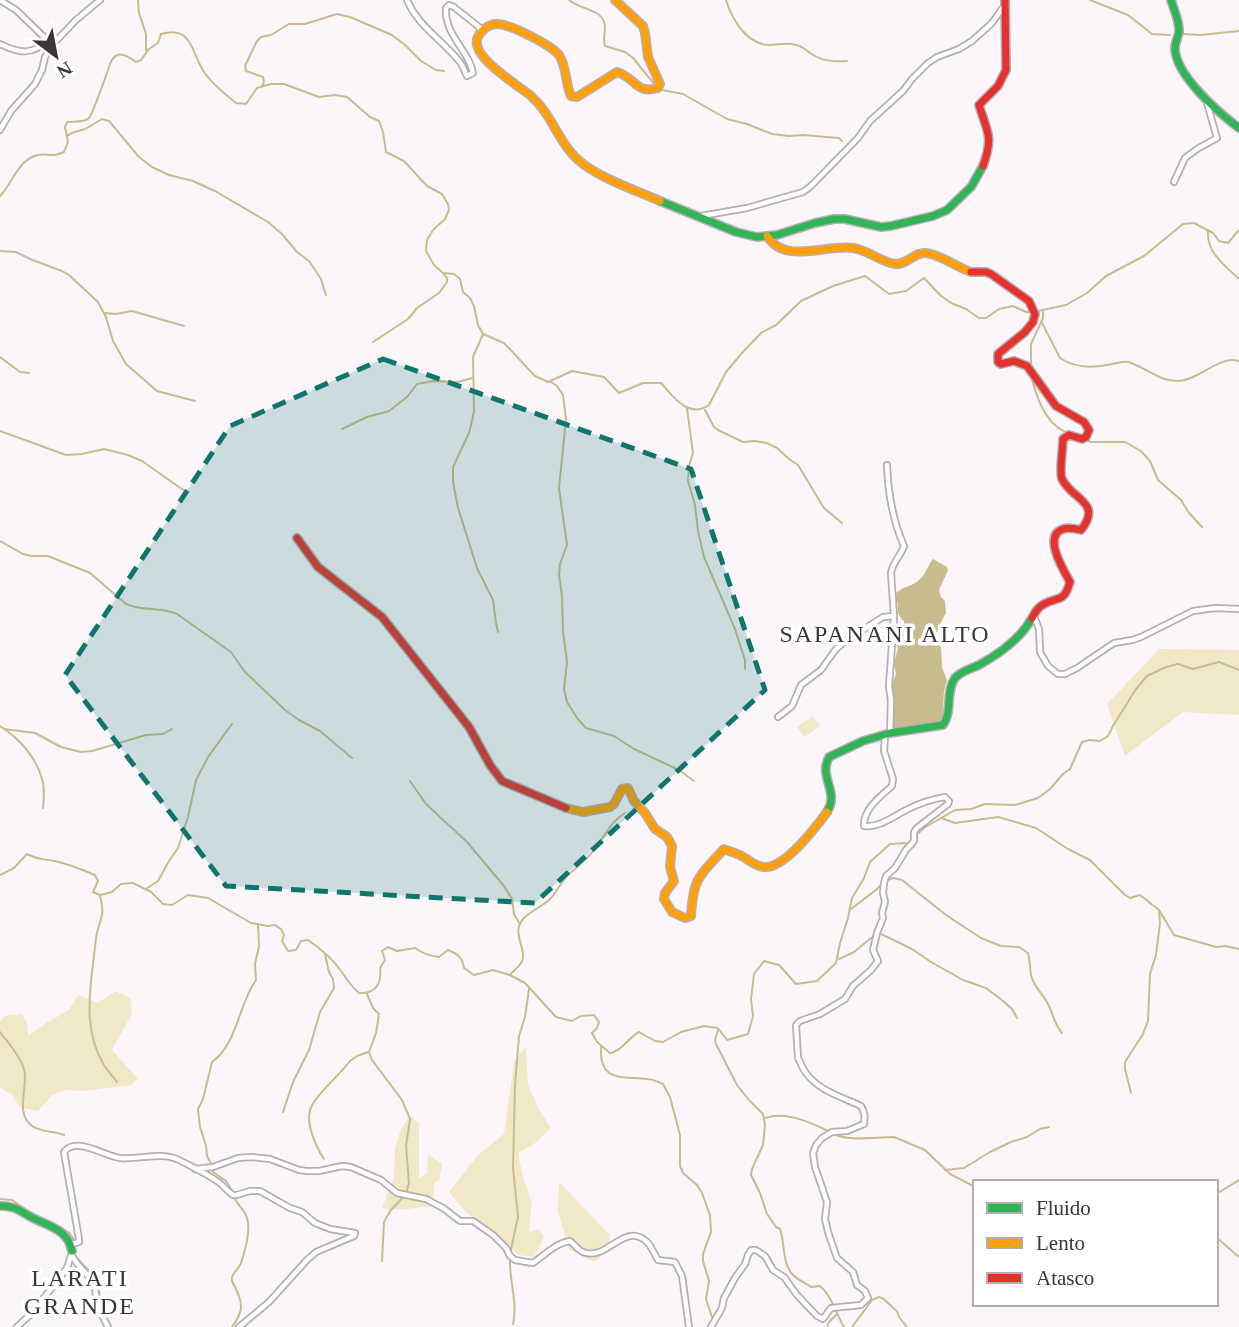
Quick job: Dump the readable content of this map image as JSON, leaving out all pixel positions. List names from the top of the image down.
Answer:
{
  "districts": ["SAPANANI ALTO", "LARATI GRANDE"],
  "legend": ["Fluido", "Lento", "Atasco"],
  "north": "bottom right"
}
